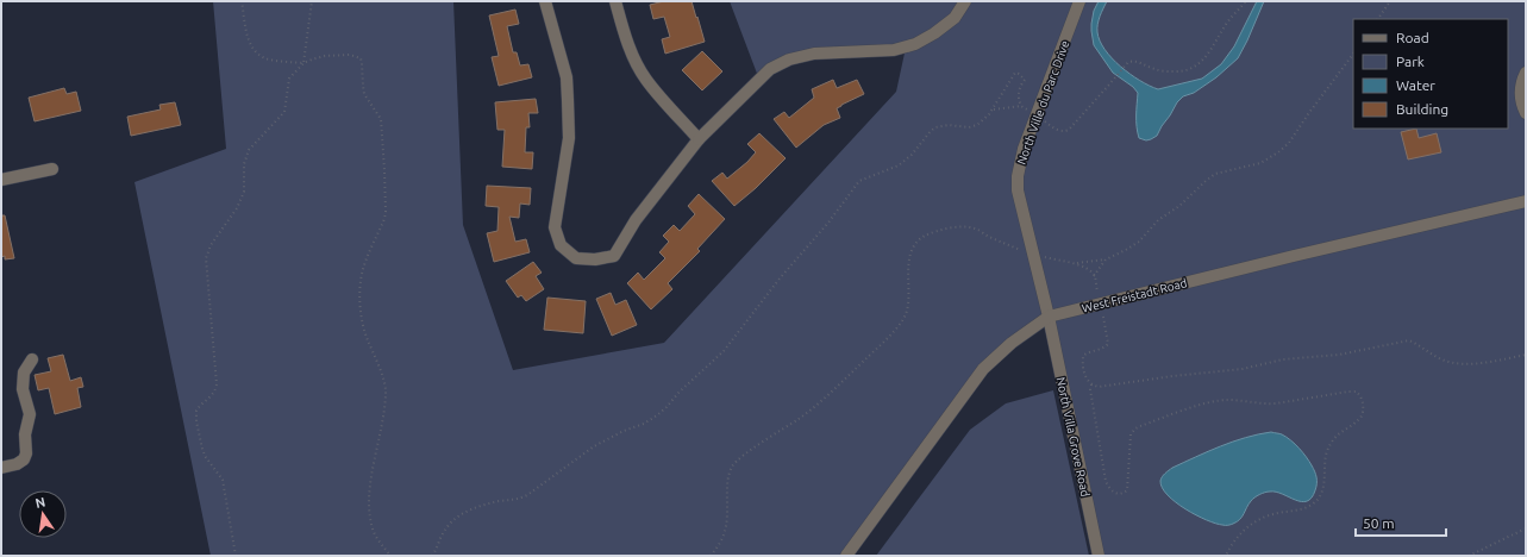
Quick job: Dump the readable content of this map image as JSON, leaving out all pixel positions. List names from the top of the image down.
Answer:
{
  "streets": {
    "street": ["North Ville du Parc Drive", "West Freistadt Road", "North Villa Grove Road"]
  },
  "crossings": [
    ["North Ville du Parc Drive", "West Freistadt Road"],
    ["North Ville du Parc Drive", "North Villa Grove Road"],
    ["West Freistadt Road", "North Villa Grove Road"]
  ],
  "legend": [
    "Road",
    "Park",
    "Water",
    "Building"
  ],
  "scale_bar": "50 m",
  "north": "top"
}
